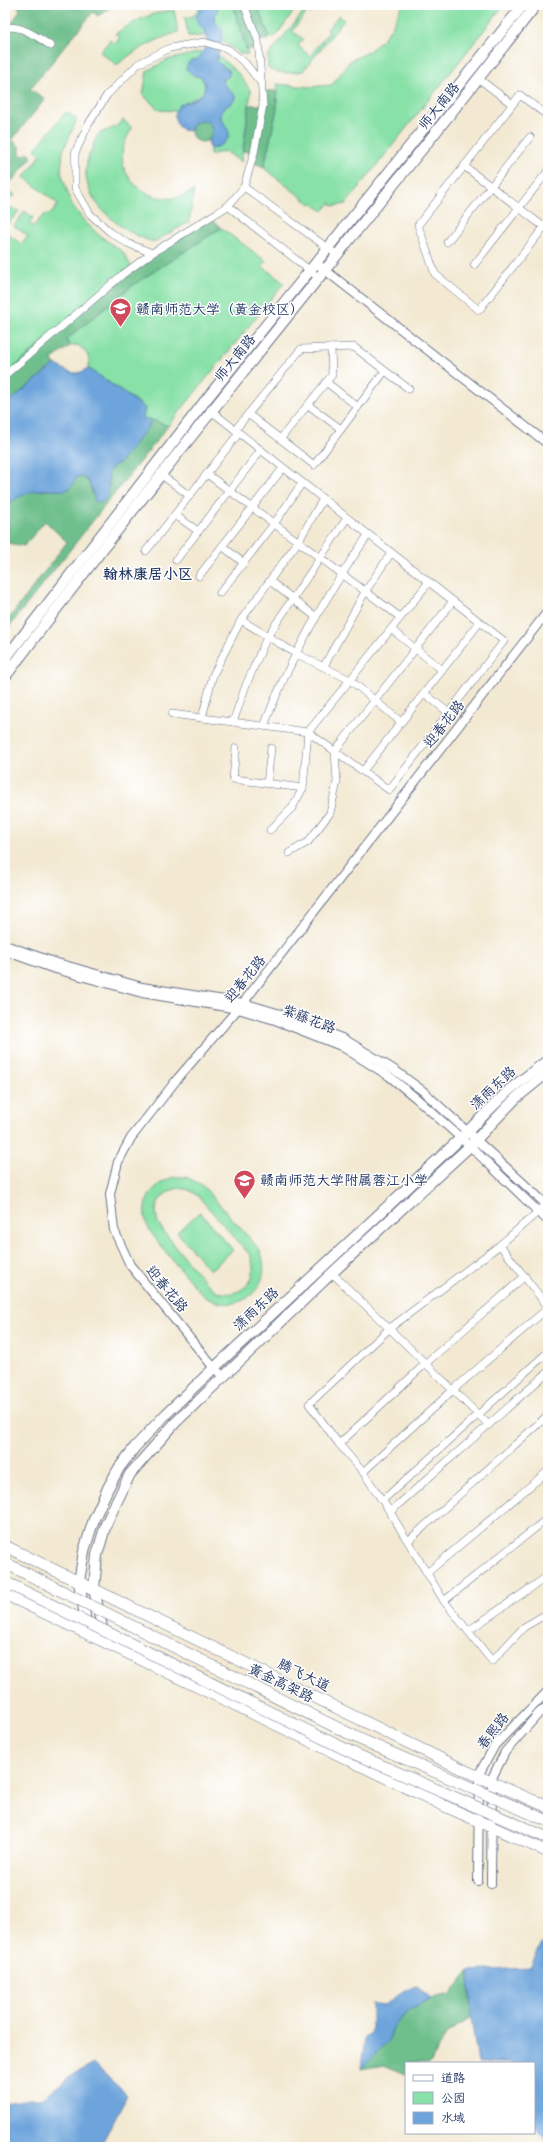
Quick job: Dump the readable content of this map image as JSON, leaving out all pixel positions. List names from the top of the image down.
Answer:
{
  "streets": {
    "main road": [
      "师大南路",
      "潇雨东路",
      "腾飞大道",
      "黄金高架路"
    ],
    "street": ["迎春花路", "紫藤花路", "春熙路"]
  },
  "crossings": [
    ["迎春花路", "紫藤花路"],
    ["迎春花路", "潇雨东路"],
    ["紫藤花路", "潇雨东路"],
    ["潇雨东路", "腾飞大道"],
    ["腾飞大道", "春熙路"]
  ],
  "districts": ["翰林康居小区"],
  "places": {
    "school or university": ["赣南师范大学（黄金校区）", "赣南师范大学附属蓉江小学"]
  },
  "legend": ["道路", "公园", "水域"]
}
